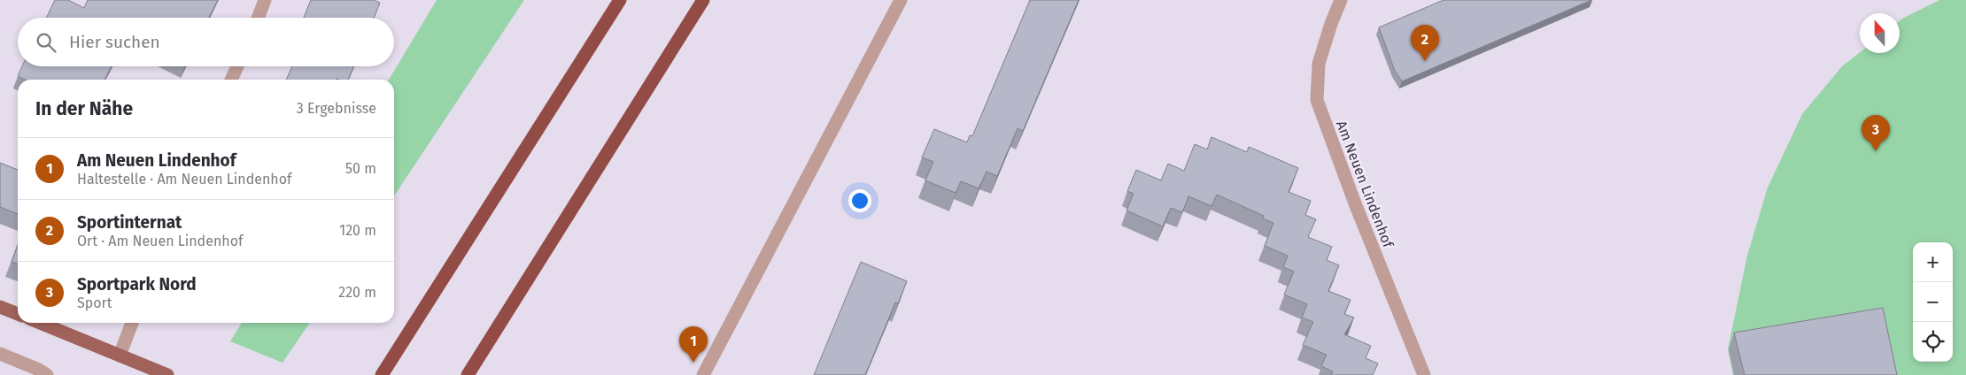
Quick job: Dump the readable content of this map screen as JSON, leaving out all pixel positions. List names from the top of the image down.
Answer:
{
  "streets": {
    "street": ["Am Neuen Lindenhof"]
  },
  "north": "top",
  "page": {
    "search": "Hier suchen",
    "pins": ["2", "3", "1"],
    "heading": ["In der Nähe", "3 Ergebnisse"],
    "list": [
      {
        "mark": "1",
        "name": "Am Neuen Lindenhof",
        "note": "Haltestelle · Am Neuen Lindenhof",
        "value": "50 m"
      },
      {
        "mark": "2",
        "name": "Sportinternat",
        "note": "Ort · Am Neuen Lindenhof",
        "value": "120 m"
      },
      {
        "mark": "3",
        "name": "Sportpark Nord",
        "note": "Sport",
        "value": "220 m"
      }
    ],
    "map_buttons": ["+", "−"]
  }
}
